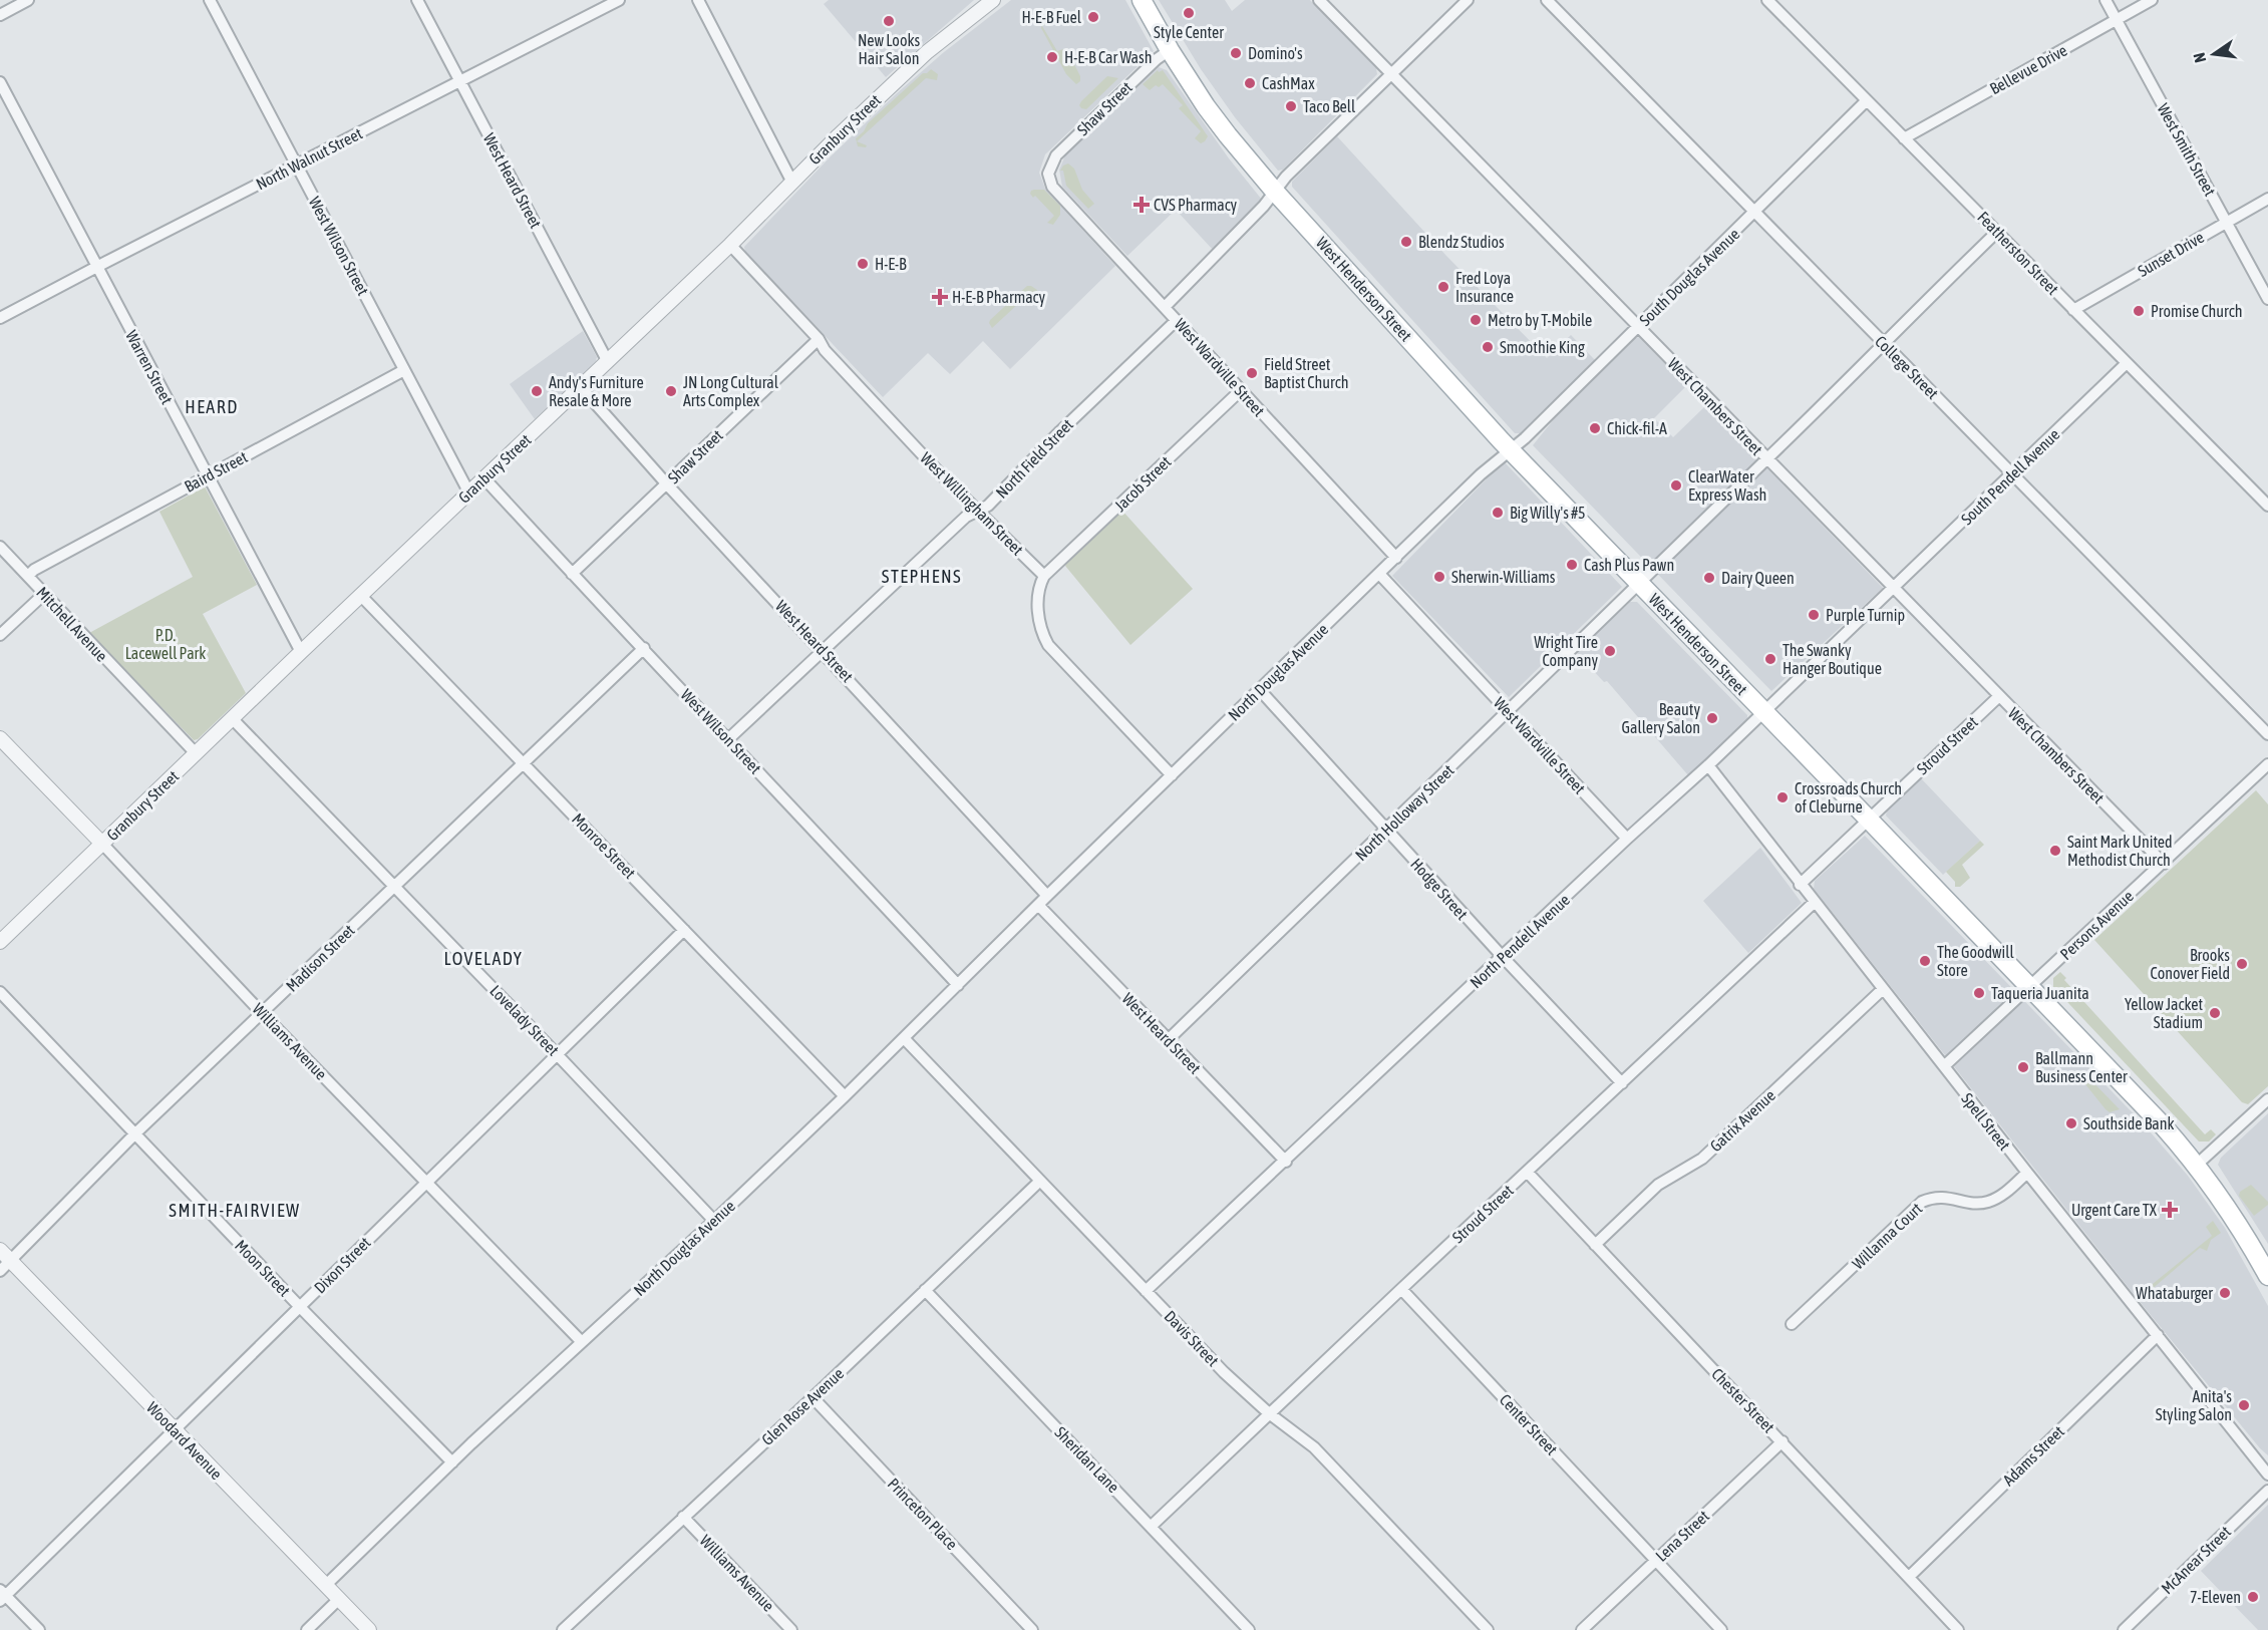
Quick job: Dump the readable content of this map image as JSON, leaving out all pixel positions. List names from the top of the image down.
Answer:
{
  "streets": {
    "main road": ["West Henderson Street"],
    "street": [
      "Bellevue Drive",
      "Shaw Street",
      "Granbury Street",
      "West Smith Street",
      "North Walnut Street",
      "West Heard Street",
      "West Wilson Street",
      "Featherston Street",
      "Sunset Drive",
      "South Douglas Avenue",
      "Warren Street",
      "West Wardville Street",
      "College Street",
      "West Chambers Street",
      "North Field Street",
      "Baird Street",
      "South Pendell Avenue",
      "Jacob Street",
      "West Willingham Street",
      "Mitchell Avenue",
      "North Douglas Avenue",
      "Stroud Street",
      "North Holloway Street",
      "Monroe Street",
      "Hodge Street",
      "Persons Avenue",
      "North Pendell Avenue",
      "Madison Street",
      "Lovelady Street",
      "Williams Avenue",
      "Gatrix Avenue",
      "Spell Street",
      "Willanna Court",
      "Dixon Street",
      "Moon Street",
      "Davis Street",
      "Chester Street",
      "Glen Rose Avenue",
      "Center Street",
      "Woodard Avenue",
      "Adams Street",
      "Sheridan Lane",
      "Princeton Place",
      "Lena Street",
      "McAnear Street"
    ]
  },
  "crossings": [
    ["Bellevue Drive", "West Smith Street"],
    ["Bellevue Drive", "Featherston Street"],
    ["Shaw Street", "West Heard Street"],
    ["Shaw Street", "West Wilson Street"],
    ["Shaw Street", "West Henderson Street"],
    ["Shaw Street", "West Wardville Street"],
    ["Shaw Street", "West Willingham Street"],
    ["Granbury Street", "West Heard Street"],
    ["Granbury Street", "West Wilson Street"],
    ["Granbury Street", "Warren Street"],
    ["Granbury Street", "West Willingham Street"],
    ["Granbury Street", "Mitchell Avenue"],
    ["Granbury Street", "Monroe Street"],
    ["Granbury Street", "Lovelady Street"],
    ["Granbury Street", "Williams Avenue"],
    ["West Smith Street", "Sunset Drive"],
    ["North Walnut Street", "West Heard Street"],
    ["North Walnut Street", "West Wilson Street"],
    ["North Walnut Street", "Warren Street"],
    ["West Heard Street", "North Field Street"],
    ["West Heard Street", "North Douglas Avenue"],
    ["West Heard Street", "North Holloway Street"],
    ["West Heard Street", "North Pendell Avenue"],
    ["West Wilson Street", "North Field Street"],
    ["West Wilson Street", "Baird Street"],
    ["West Wilson Street", "North Douglas Avenue"],
    ["West Wilson Street", "Madison Street"],
    ["Featherston Street", "Sunset Drive"],
    ["Featherston Street", "South Douglas Avenue"],
    ["Featherston Street", "South Pendell Avenue"],
    ["Featherston Street", "North Holloway Street"],
    ["South Douglas Avenue", "West Henderson Street"],
    ["South Douglas Avenue", "College Street"],
    ["South Douglas Avenue", "West Chambers Street"],
    ["South Douglas Avenue", "North Douglas Avenue"],
    ["West Henderson Street", "North Douglas Avenue"],
    ["West Henderson Street", "Stroud Street"],
    ["West Henderson Street", "North Holloway Street"],
    ["West Henderson Street", "Persons Avenue"],
    ["West Henderson Street", "North Pendell Avenue"],
    ["Warren Street", "Baird Street"],
    ["West Wardville Street", "North Field Street"],
    ["West Wardville Street", "Jacob Street"],
    ["West Wardville Street", "North Douglas Avenue"],
    ["West Wardville Street", "North Holloway Street"],
    ["West Wardville Street", "North Pendell Avenue"],
    ["College Street", "South Pendell Avenue"],
    ["College Street", "North Holloway Street"],
    ["West Chambers Street", "South Pendell Avenue"],
    ["West Chambers Street", "Stroud Street"],
    ["West Chambers Street", "North Holloway Street"],
    ["West Chambers Street", "Persons Avenue"],
    ["West Chambers Street", "North Pendell Avenue"],
    ["North Field Street", "West Willingham Street"],
    ["Baird Street", "Mitchell Avenue"],
    ["South Pendell Avenue", "North Pendell Avenue"],
    ["Jacob Street", "West Willingham Street"],
    ["North Douglas Avenue", "Monroe Street"],
    ["North Douglas Avenue", "Hodge Street"],
    ["North Douglas Avenue", "Lovelady Street"],
    ["North Douglas Avenue", "Williams Avenue"],
    ["North Douglas Avenue", "Moon Street"],
    ["North Douglas Avenue", "Davis Street"],
    ["North Douglas Avenue", "Woodard Avenue"],
    ["Stroud Street", "Hodge Street"],
    ["Stroud Street", "Spell Street"],
    ["Stroud Street", "Davis Street"],
    ["Stroud Street", "Chester Street"],
    ["Stroud Street", "Center Street"],
    ["Stroud Street", "Sheridan Lane"],
    ["North Holloway Street", "Hodge Street"],
    ["Monroe Street", "Madison Street"],
    ["Monroe Street", "Dixon Street"],
    ["Hodge Street", "North Pendell Avenue"],
    ["Persons Avenue", "Spell Street"],
    ["North Pendell Avenue", "Spell Street"],
    ["North Pendell Avenue", "Davis Street"],
    ["Madison Street", "Lovelady Street"],
    ["Madison Street", "Williams Avenue"],
    ["Madison Street", "Moon Street"],
    ["Madison Street", "Woodard Avenue"],
    ["Lovelady Street", "Dixon Street"],
    ["Williams Avenue", "Dixon Street"],
    ["Williams Avenue", "Glen Rose Avenue"],
    ["Gatrix Avenue", "Spell Street"],
    ["Gatrix Avenue", "Chester Street"],
    ["Spell Street", "Willanna Court"],
    ["Spell Street", "Adams Street"],
    ["Dixon Street", "Moon Street"],
    ["Dixon Street", "Woodard Avenue"],
    ["Davis Street", "Glen Rose Avenue"],
    ["Chester Street", "Adams Street"],
    ["Chester Street", "Lena Street"],
    ["Glen Rose Avenue", "Sheridan Lane"],
    ["Glen Rose Avenue", "Princeton Place"],
    ["Center Street", "Lena Street"]
  ],
  "districts": [
    "HEARD",
    "STEPHENS",
    "LOVELADY",
    "SMITH-FAIRVIEW"
  ],
  "parks": ["P.D. Lacewell Park"],
  "places": {
    "other": [
      "Style Center",
      "H-E-B Fuel",
      "New Looks Hair Salon",
      "Domino's",
      "H-E-B Car Wash",
      "CashMax",
      "Taco Bell",
      "Blendz Studios",
      "H-E-B",
      "Fred Loya Insurance",
      "Promise Church",
      "Metro by T-Mobile",
      "Smoothie King",
      "Field Street Baptist Church",
      "Andy's Furniture Resale & More",
      "JN Long Cultural Arts Complex",
      "Chick-fil-A",
      "ClearWater Express Wash",
      "Big Willy's #5",
      "Cash Plus Pawn",
      "Sherwin-Williams",
      "Dairy Queen",
      "Purple Turnip",
      "Wright Tire Company",
      "The Swanky Hanger Boutique",
      "Beauty Gallery Salon",
      "Crossroads Church of Cleburne",
      "Saint Mark United Methodist Church",
      "The Goodwill Store",
      "Brooks Conover Field",
      "Taqueria Juanita",
      "Yellow Jacket Stadium",
      "Ballmann Business Center",
      "Southside Bank",
      "Whataburger",
      "Anita's Styling Salon",
      "7-Eleven"
    ],
    "health": ["CVS Pharmacy", "H-E-B Pharmacy", "Urgent Care TX"]
  },
  "north": "left"
}
